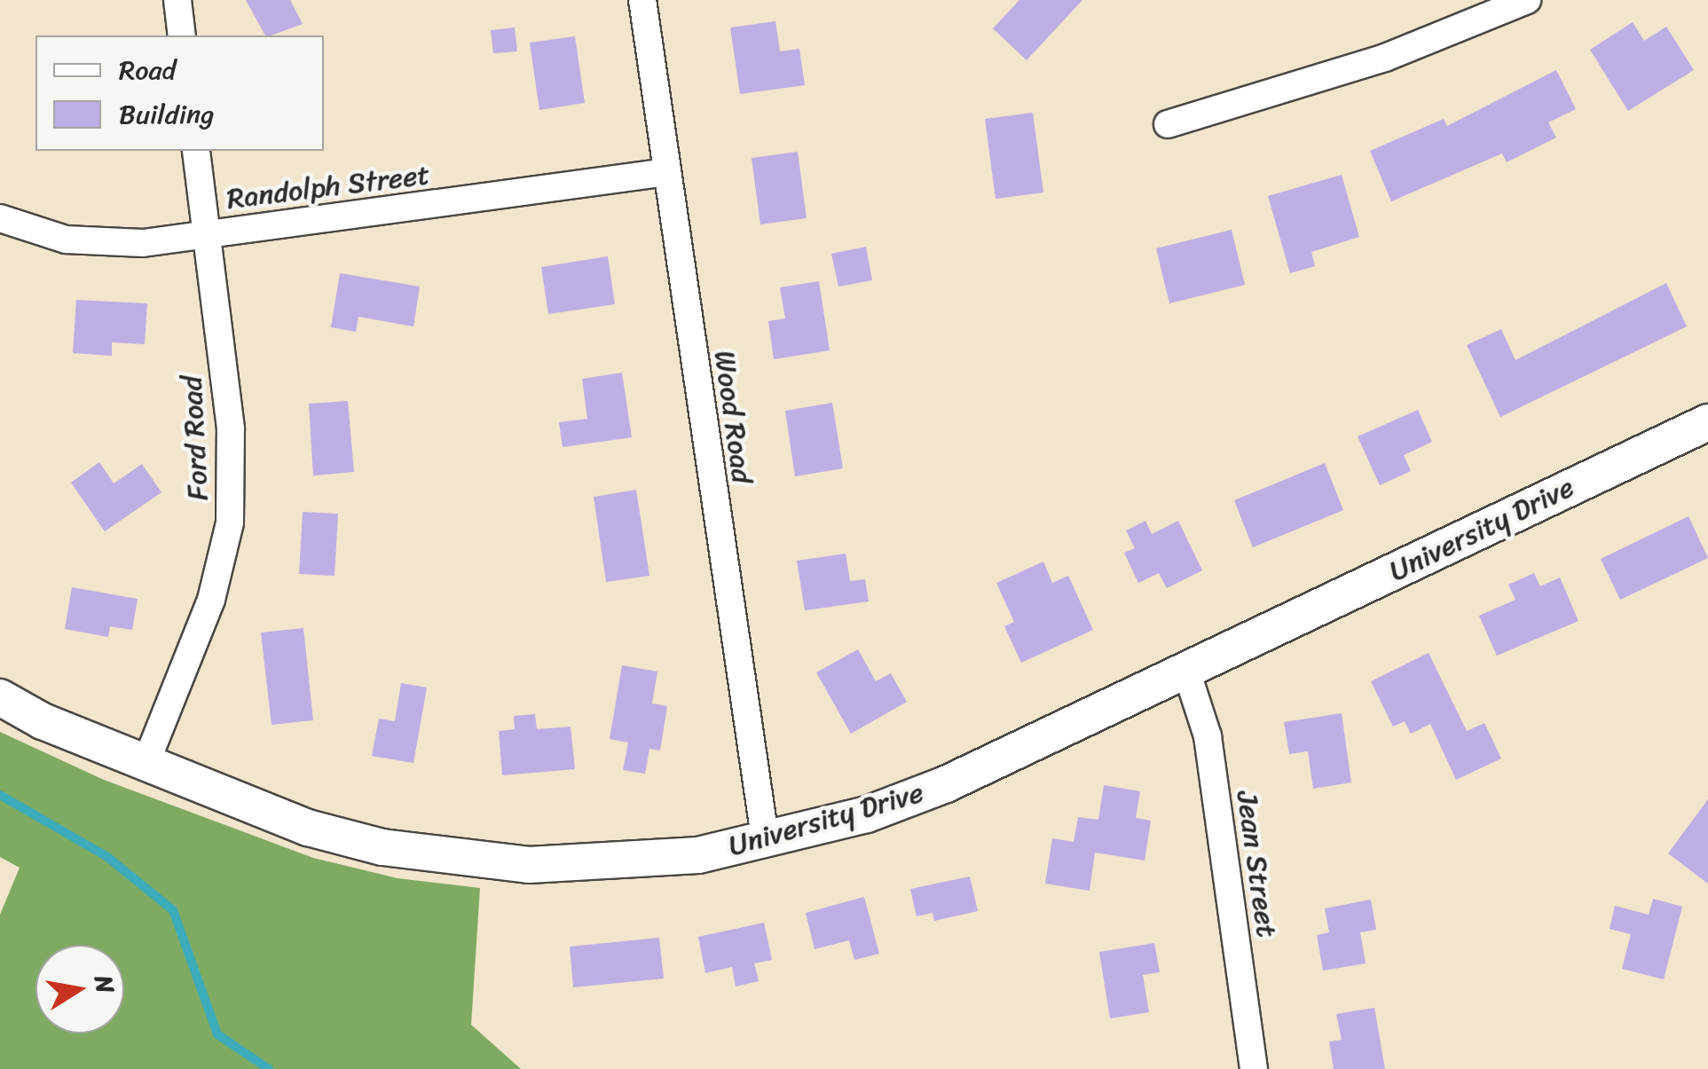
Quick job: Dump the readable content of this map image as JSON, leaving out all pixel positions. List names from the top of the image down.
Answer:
{
  "streets": {
    "street": [
      "Randolph Street",
      "Wood Road",
      "Ford Road",
      "University Drive",
      "Jean Street"
    ]
  },
  "crossings": [
    ["Randolph Street", "Wood Road"],
    ["Randolph Street", "Ford Road"],
    ["Wood Road", "University Drive"],
    ["Ford Road", "University Drive"],
    ["University Drive", "Jean Street"]
  ],
  "legend": ["Road", "Building"],
  "north": "right"
}
